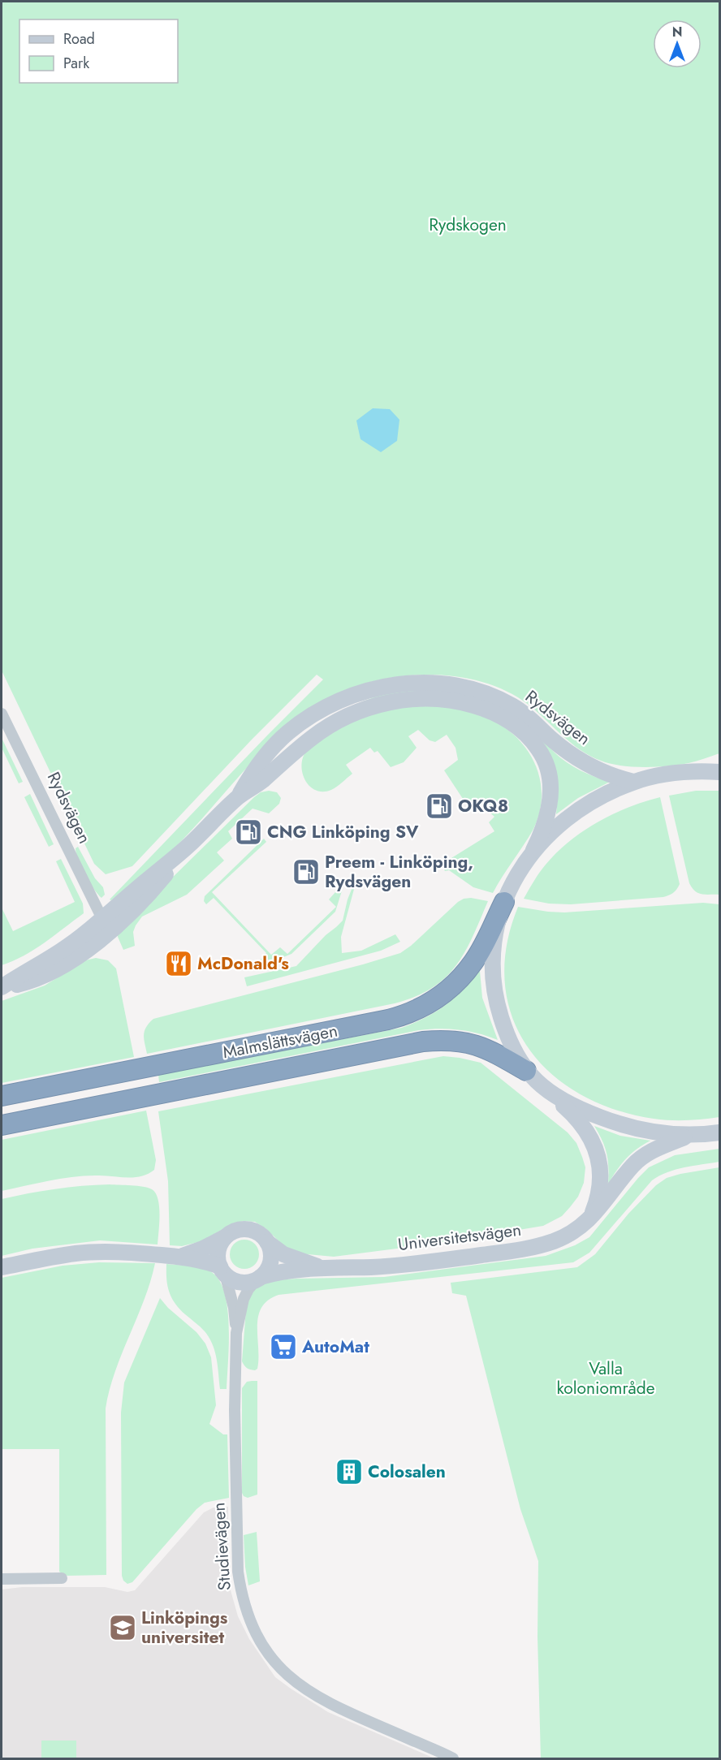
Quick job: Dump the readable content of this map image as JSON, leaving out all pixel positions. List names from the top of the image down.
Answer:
{
  "streets": {
    "highway": ["Malmslättsvägen"],
    "main road": ["Rydsvägen", "Universitetsvägen"],
    "street": ["Studievägen"]
  },
  "crossings": [
    ["Universitetsvägen", "Studievägen"]
  ],
  "parks": ["Rydskogen", "Valla koloniområde"],
  "places": {
    "fuel station": ["OKQ8", "CNG Linköping SV", "Preem - Linköping, Rydsvägen"],
    "restaurant": ["McDonald's"],
    "supermarket": ["AutoMat"],
    "building": ["Colosalen"],
    "school or university": ["Linköpings universitet"]
  },
  "legend": ["Road", "Park"],
  "north": "top"
}
